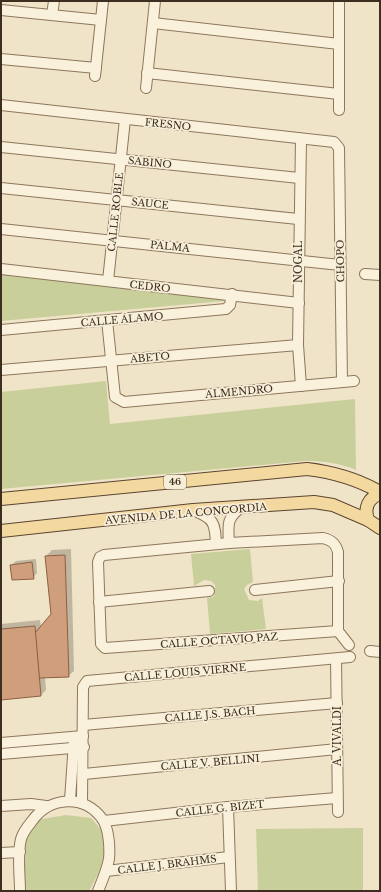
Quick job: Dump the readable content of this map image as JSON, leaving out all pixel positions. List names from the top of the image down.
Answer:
{
  "streets": {
    "main road": ["46", "AVENIDA DE LA CONCORDIA"],
    "street": [
      "FRESNO",
      "SABINO",
      "SAUCE",
      "CALLE ROBLE",
      "PALMA",
      "CHOPO",
      "NOGAL",
      "CEDRO",
      "CALLE ÁLAMO",
      "ABETO",
      "ALMENDRO",
      "CALLE OCTAVIO PAZ",
      "CALLE LOUIS VIERNE",
      "CALLE J.S. BACH",
      "A. VIVALDI",
      "CALLE V. BELLINI",
      "CALLE G. BIZET",
      "CALLE J. BRAHMS"
    ]
  },
  "crossings": [
    ["FRESNO", "CALLE ROBLE"],
    ["FRESNO", "CHOPO"],
    ["FRESNO", "NOGAL"],
    ["SABINO", "CALLE ROBLE"],
    ["SABINO", "NOGAL"],
    ["SAUCE", "CALLE ROBLE"],
    ["SAUCE", "NOGAL"],
    ["CALLE ROBLE", "PALMA"],
    ["CALLE ROBLE", "CEDRO"],
    ["PALMA", "CHOPO"],
    ["PALMA", "NOGAL"],
    ["CHOPO", "ALMENDRO"],
    ["NOGAL", "CEDRO"],
    ["NOGAL", "ABETO"],
    ["NOGAL", "ALMENDRO"],
    ["CEDRO", "CALLE ÁLAMO"],
    ["ABETO", "ALMENDRO"],
    ["46", "AVENIDA DE LA CONCORDIA"],
    ["CALLE LOUIS VIERNE", "CALLE J.S. BACH"],
    ["CALLE LOUIS VIERNE", "A. VIVALDI"],
    ["CALLE J.S. BACH", "A. VIVALDI"],
    ["A. VIVALDI", "CALLE V. BELLINI"],
    ["A. VIVALDI", "CALLE G. BIZET"]
  ]
}
